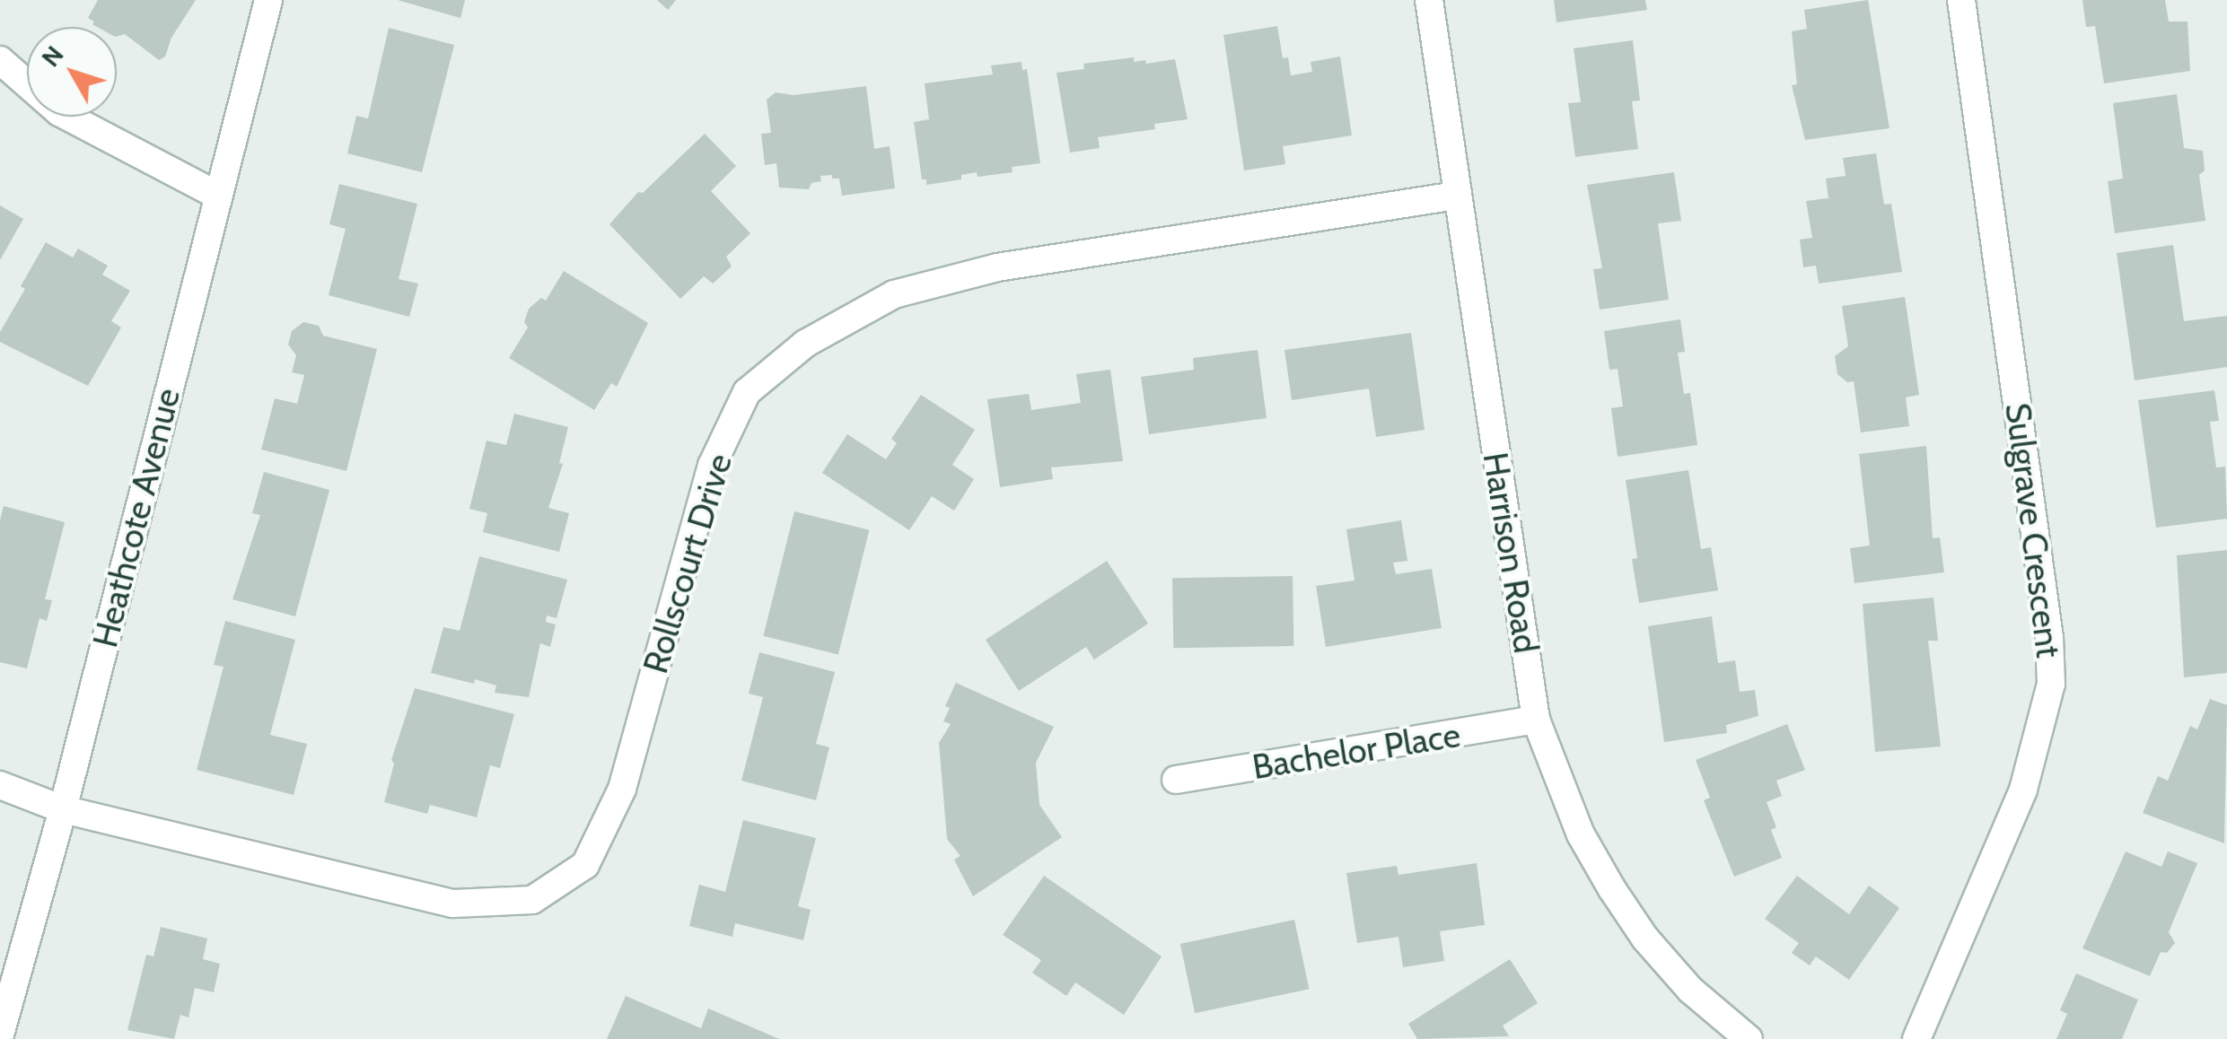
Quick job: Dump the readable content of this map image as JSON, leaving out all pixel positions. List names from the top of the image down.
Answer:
{
  "streets": {
    "street": [
      "Heathcote Avenue",
      "Sulgrave Crescent",
      "Harrison Road",
      "Rollscourt Drive",
      "Bachelor Place"
    ]
  },
  "crossings": [
    ["Heathcote Avenue", "Rollscourt Drive"],
    ["Harrison Road", "Rollscourt Drive"],
    ["Harrison Road", "Bachelor Place"]
  ],
  "north": "top left"
}
